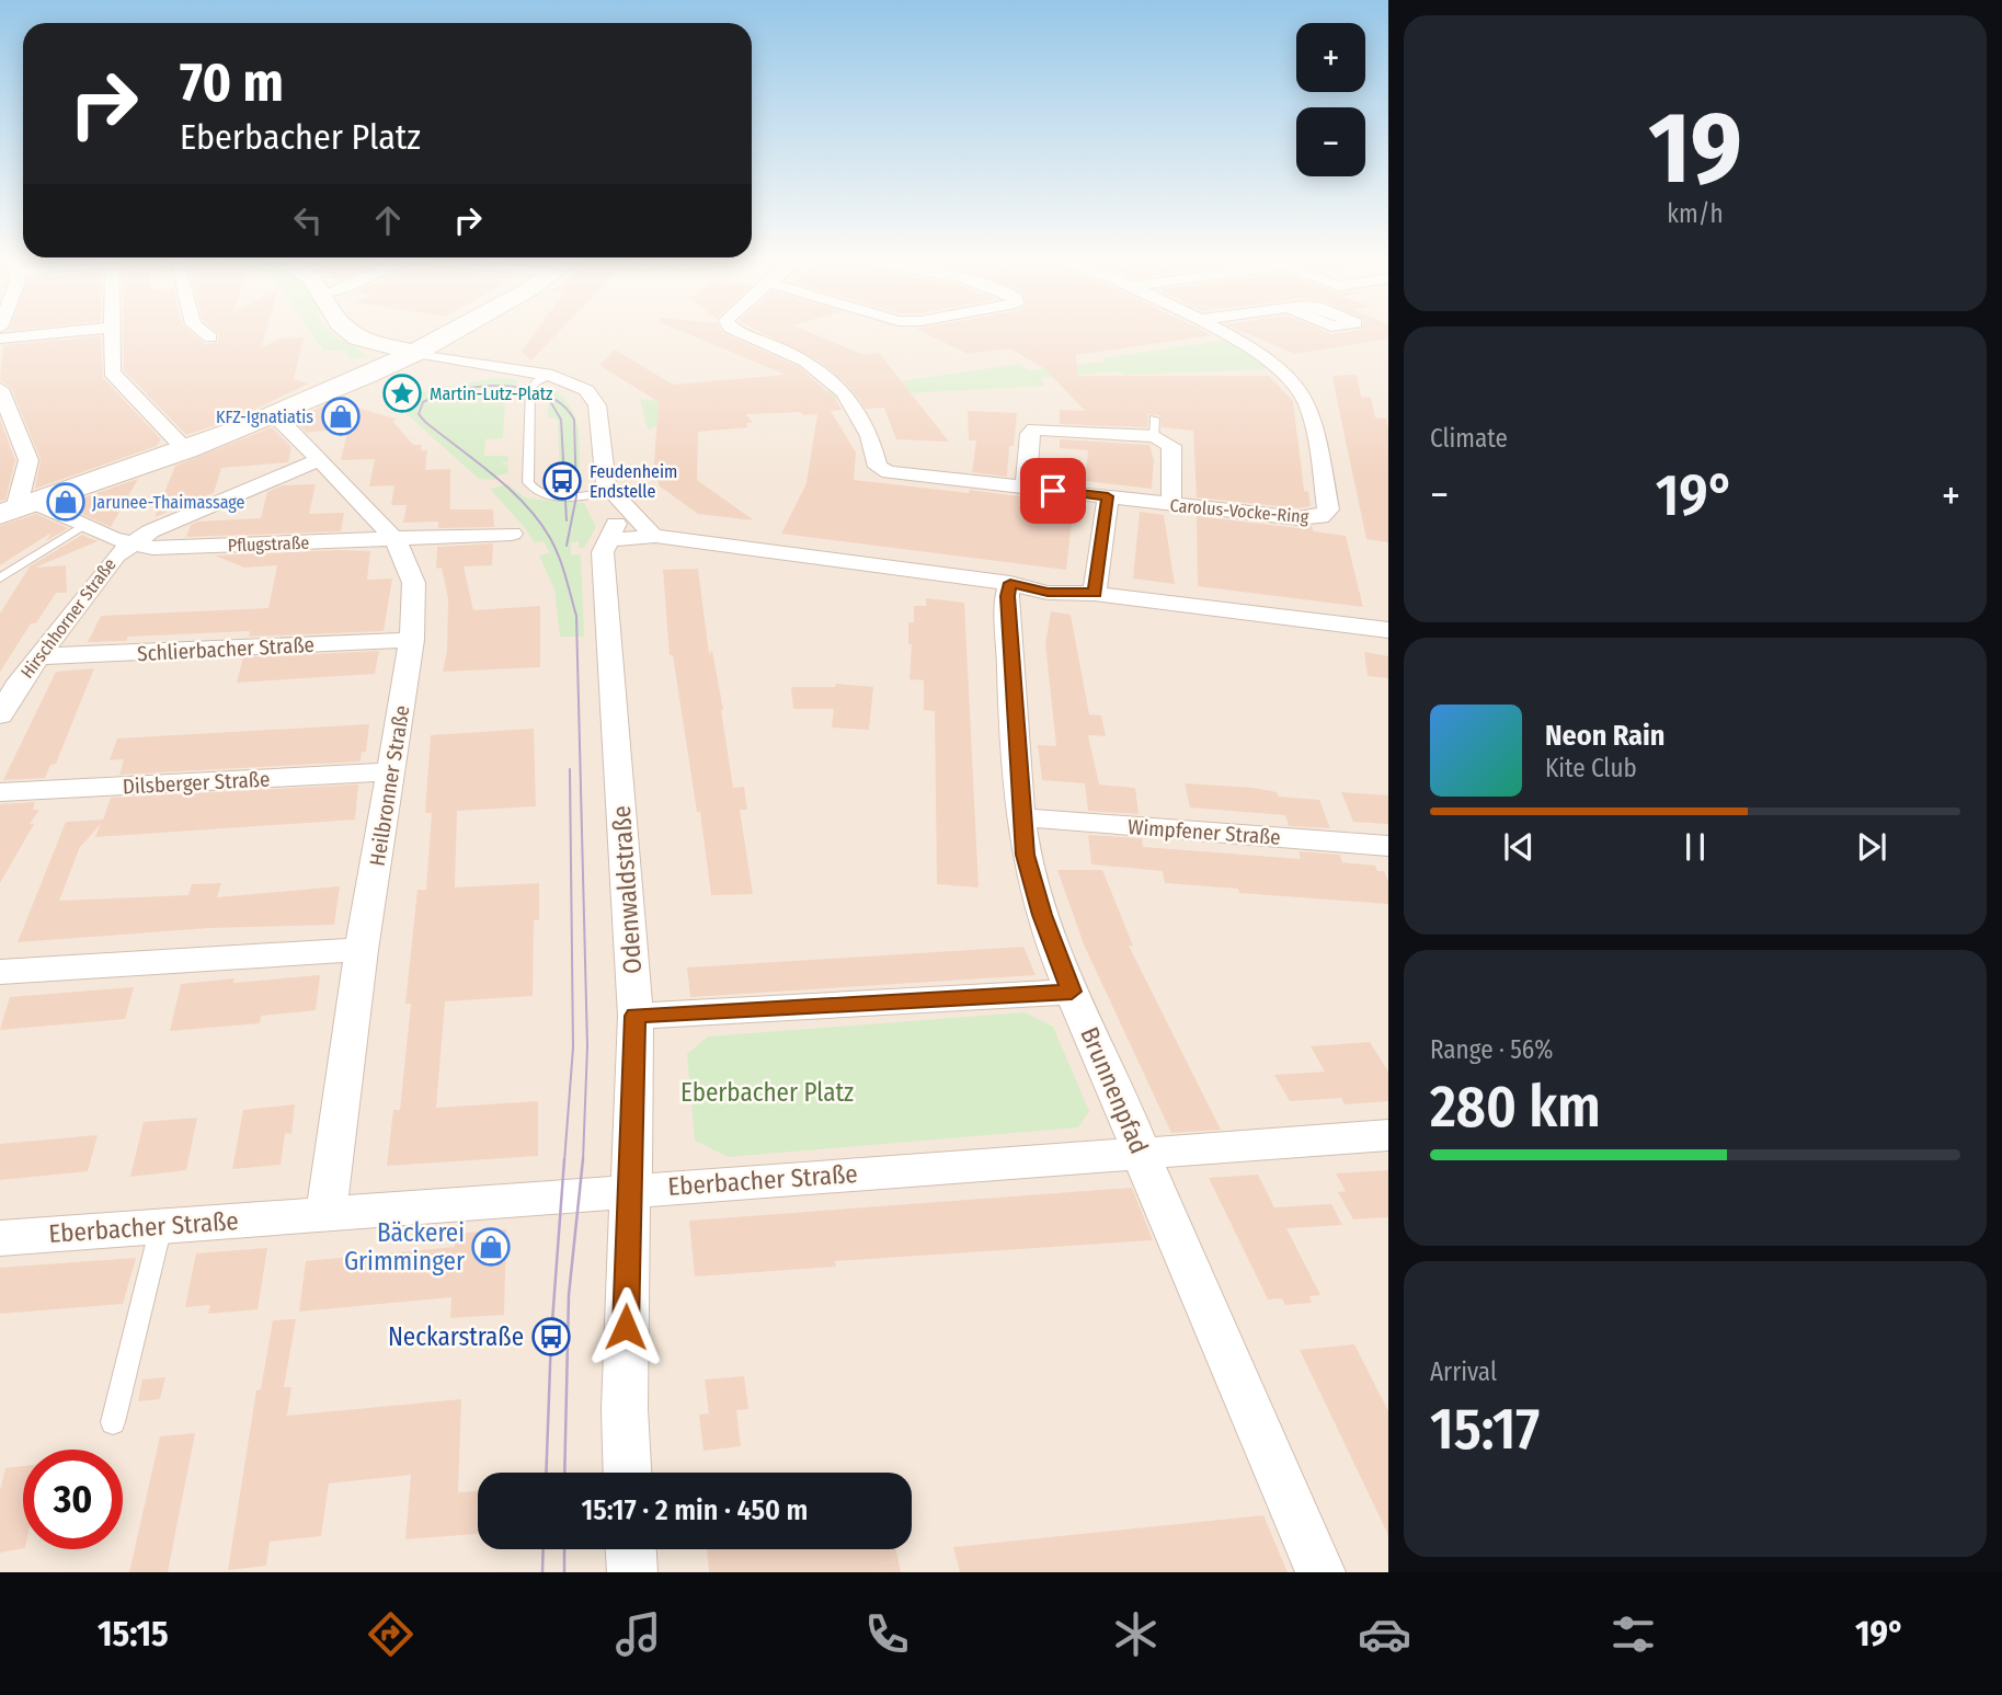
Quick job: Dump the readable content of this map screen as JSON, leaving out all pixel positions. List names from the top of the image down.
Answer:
{
  "streets": {
    "street": [
      "Carolus-Vocke-Ring",
      "Pflugstraße",
      "Hirschhorner Straße",
      "Schlierbacher Straße",
      "Dilsberger Straße",
      "Heilbronner Straße",
      "Wimpfener Straße",
      "Odenwaldstraße",
      "Brunnenpfad",
      "Eberbacher Straße"
    ]
  },
  "crossings": [
    ["Pflugstraße", "Hirschhorner Straße"],
    ["Pflugstraße", "Heilbronner Straße"],
    ["Hirschhorner Straße", "Schlierbacher Straße"],
    ["Hirschhorner Straße", "Heilbronner Straße"],
    ["Schlierbacher Straße", "Heilbronner Straße"],
    ["Dilsberger Straße", "Heilbronner Straße"],
    ["Heilbronner Straße", "Eberbacher Straße"],
    ["Wimpfener Straße", "Brunnenpfad"],
    ["Odenwaldstraße", "Eberbacher Straße"],
    ["Brunnenpfad", "Eberbacher Straße"]
  ],
  "parks": ["Eberbacher Platz"],
  "places": {
    "place": ["Martin-Lutz-Platz"],
    "shop": ["KFZ-Ignatiatis", "Jarunee-Thaimassage", "Bäckerei Grimminger"],
    "bus stop": ["Feudenheim Endstelle", "Neckarstraße"]
  },
  "page": {
    "tile": [
      ["19", "km/h"],
      "Climate",
      ["Range · 56%", "280 km"],
      ["Arrival", "15:17"]
    ],
    "map_buttons": ["+", "−"],
    "turn": ["70 m", "Eberbacher Platz"],
    "heat": ["−", "19°", "+"],
    "song": ["Neon Rain", "Kite Club"],
    "limit": "30",
    "trip": "15:17 · 2 min · 450 m",
    "tabs": ["15:15", "19°"]
  }
}
